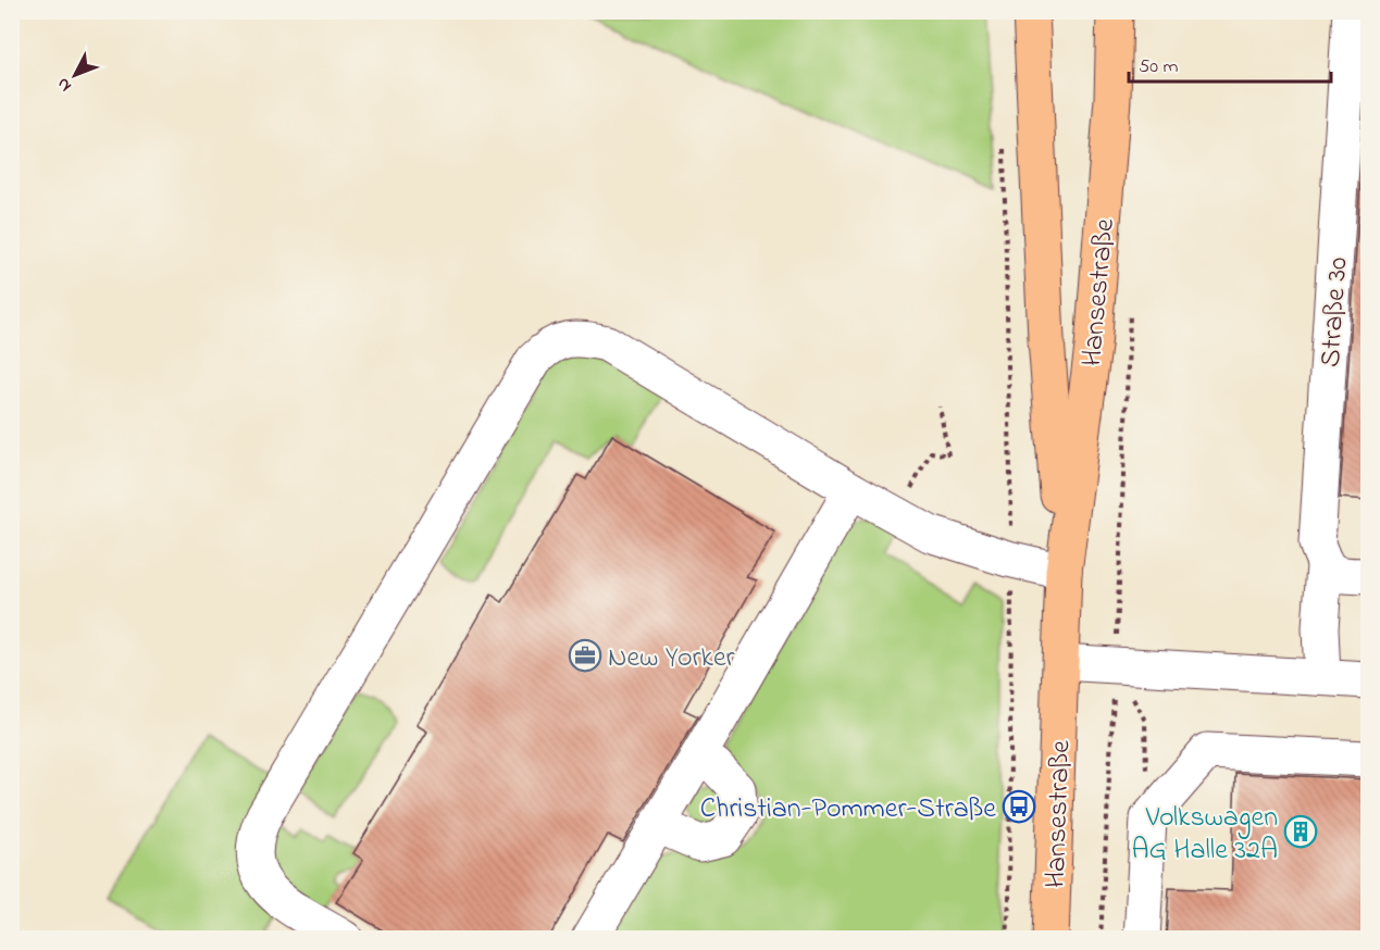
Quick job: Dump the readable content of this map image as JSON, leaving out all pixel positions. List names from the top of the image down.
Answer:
{
  "streets": {
    "main road": ["Hansestraße"],
    "street": ["Straße 30"]
  },
  "places": {
    "office": ["New Yorker"],
    "bus stop": ["Christian-Pommer-Straße"],
    "building": ["Volkswagen AG Halle 32A"]
  },
  "scale_bar": "50 m",
  "north": "bottom left"
}
